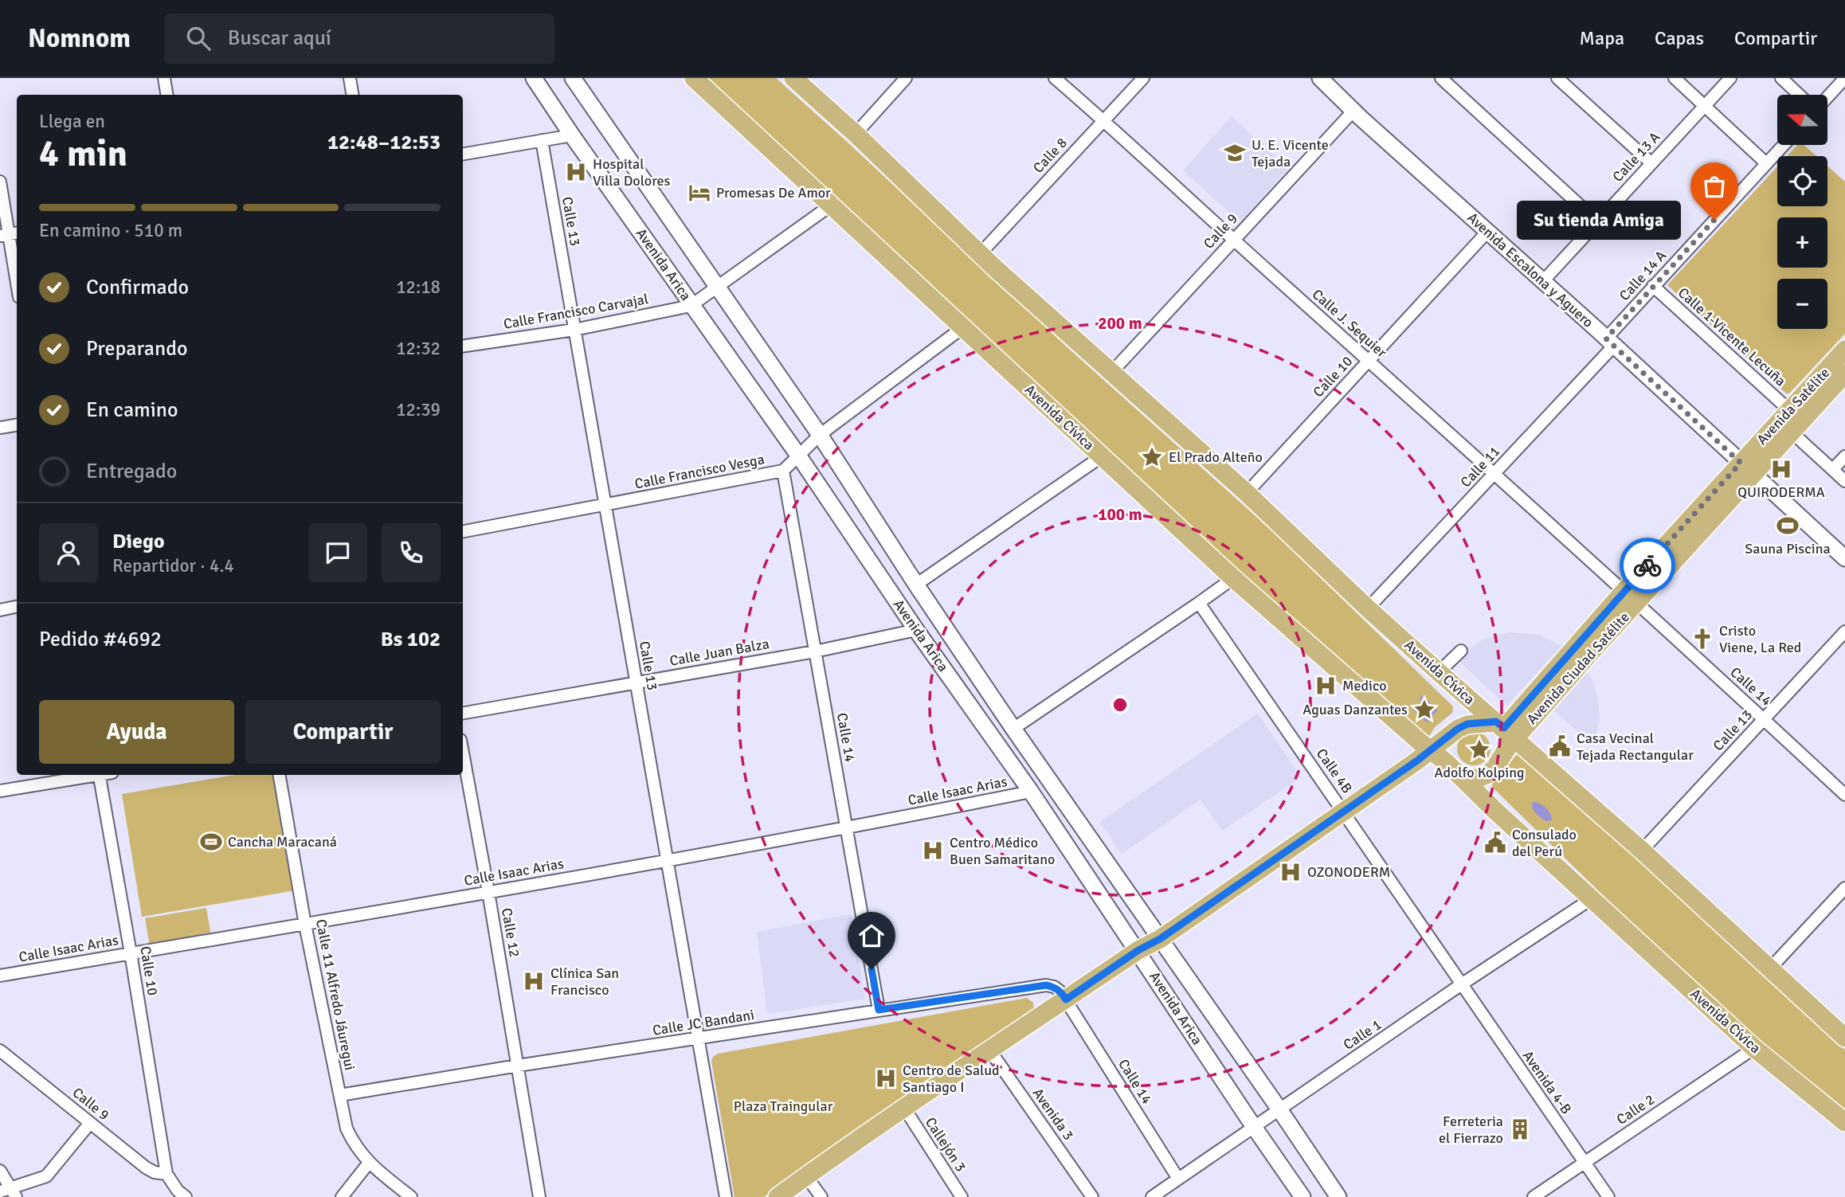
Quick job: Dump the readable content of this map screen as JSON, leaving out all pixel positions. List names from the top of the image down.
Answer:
{
  "streets": {
    "main road": ["Avenida Satélite", "Avenida Cívica", "Avenida Ciudad Satélite"],
    "street": [
      "Calle 8",
      "Calle 13 A",
      "Calle 13",
      "Calle 9",
      "Avenida Arica",
      "Avenida Escalona y Aguero",
      "Calle 14 A",
      "Calle Francisco Carvajal",
      "Calle J. Sequier",
      "Calle 1-Vicente Lecuña",
      "Calle 10",
      "Calle 11",
      "Calle Francisco Vesga",
      "Calle Juan Balza",
      "Calle 14",
      "Calle 4B",
      "Calle Isaac Arias",
      "Calle 12",
      "Calle 11 Alfredo Jáuregui",
      "Calle JC Bandani",
      "Calle 1",
      "Avenida 4-B",
      "Calle 2",
      "Avenida 3",
      "Callejón 3"
    ]
  },
  "crossings": [
    ["Calle 8", "Calle J. Sequier"],
    ["Calle 8", "Avenida Cívica"],
    ["Calle 13 A", "Avenida Escalona y Aguero"],
    ["Calle 13", "Calle Francisco Carvajal"],
    ["Calle 13", "Avenida Cívica"],
    ["Calle 13", "Calle Francisco Vesga"],
    ["Calle 13", "Calle Juan Balza"],
    ["Calle 13", "Calle 14"],
    ["Calle 13", "Calle Isaac Arias"],
    ["Calle 13", "Calle JC Bandani"],
    ["Calle 9", "Avenida Escalona y Aguero"],
    ["Calle 9", "Calle J. Sequier"],
    ["Calle 9", "Calle 10"],
    ["Calle 9", "Avenida Cívica"],
    ["Avenida Arica", "Calle Francisco Carvajal"],
    ["Avenida Arica", "Calle Francisco Vesga"],
    ["Avenida Arica", "Calle Juan Balza"],
    ["Avenida Arica", "Calle Isaac Arias"],
    ["Avenida Arica", "Calle 1"],
    ["Avenida Escalona y Aguero", "Calle 14 A"],
    ["Avenida Escalona y Aguero", "Calle 10"],
    ["Avenida Escalona y Aguero", "Avenida Satélite"],
    ["Avenida Escalona y Aguero", "Calle 11"],
    ["Avenida Escalona y Aguero", "Avenida Ciudad Satélite"],
    ["Calle 14 A", "Calle 1-Vicente Lecuña"],
    ["Calle 14 A", "Calle 11"],
    ["Calle Francisco Carvajal", "Avenida Cívica"],
    ["Calle J. Sequier", "Calle 10"],
    ["Calle J. Sequier", "Calle 11"],
    ["Calle J. Sequier", "Avenida Ciudad Satélite"],
    ["Calle J. Sequier", "Calle 14"],
    ["Calle 1-Vicente Lecuña", "Avenida Satélite"],
    ["Calle 10", "Avenida Cívica"],
    ["Calle 10", "Calle Isaac Arias"],
    ["Avenida Satélite", "Avenida Ciudad Satélite"],
    ["Avenida Cívica", "Calle 11"],
    ["Avenida Cívica", "Calle Francisco Vesga"],
    ["Avenida Cívica", "Avenida Ciudad Satélite"],
    ["Avenida Cívica", "Calle 1"],
    ["Avenida Cívica", "Calle 2"],
    ["Calle Francisco Vesga", "Calle 14"],
    ["Calle Juan Balza", "Calle 14"],
    ["Avenida Ciudad Satélite", "Calle 14"],
    ["Calle 14", "Calle Isaac Arias"],
    ["Calle 14", "Calle JC Bandani"],
    ["Calle 14", "Calle 1"],
    ["Calle 4B", "Calle 1"],
    ["Calle 4B", "Avenida 4-B"],
    ["Calle Isaac Arias", "Calle 12"],
    ["Calle Isaac Arias", "Calle 11 Alfredo Jáuregui"],
    ["Calle 12", "Calle JC Bandani"],
    ["Calle 11 Alfredo Jáuregui", "Calle JC Bandani"],
    ["Calle 1", "Avenida 4-B"],
    ["Avenida 4-B", "Calle 2"]
  ],
  "parks": ["Plaza Traingular"],
  "places": {
    "school or university": ["U. E. Vicente Tejada"],
    "hospital": [
      "Hospital Villa Dolores",
      "QUIRODERMA",
      "Medico",
      "Centro Médico Buen Samaritano",
      "OZONODERM",
      "Clínica San Francisco",
      "Centro de Salud Santiago I"
    ],
    "hotel": ["Promesas De Amor"],
    "other": ["Su tienda Amiga"],
    "place": ["El Prado Alteño", "Aguas Danzantes", "Adolfo Kolping"],
    "sports": ["Sauna Piscina", "Cancha Maracaná"],
    "church": ["Cristo Viene, La Red"],
    "public building": ["Casa Vecinal Tejada Rectangular", "Consulado del Perú"],
    "building": ["Ferreteria el Fierrazo"]
  },
  "north": "left",
  "page": {
    "header": "Nomnom",
    "search": "Buscar aquí",
    "nav": ["Mapa", "Capas", "Compartir"],
    "map_buttons": ["+", "−"],
    "heading": ["4 min", "Llega en", "12:48–12:53"],
    "panel": [
      "Diego",
      "Repartidor · 4.4",
      "Pedido #4692",
      "Bs 102"
    ],
    "bar": "En camino · 510 m",
    "bubble": "Su tienda Amiga",
    "list": [
      ["Confirmado", "12:18"],
      ["Preparando", "12:32"],
      ["En camino", "12:39"],
      "Entregado"
    ],
    "buttons": ["Ayuda", "Compartir"]
  },
  "rings": ["200 m", "100 m"]
}
